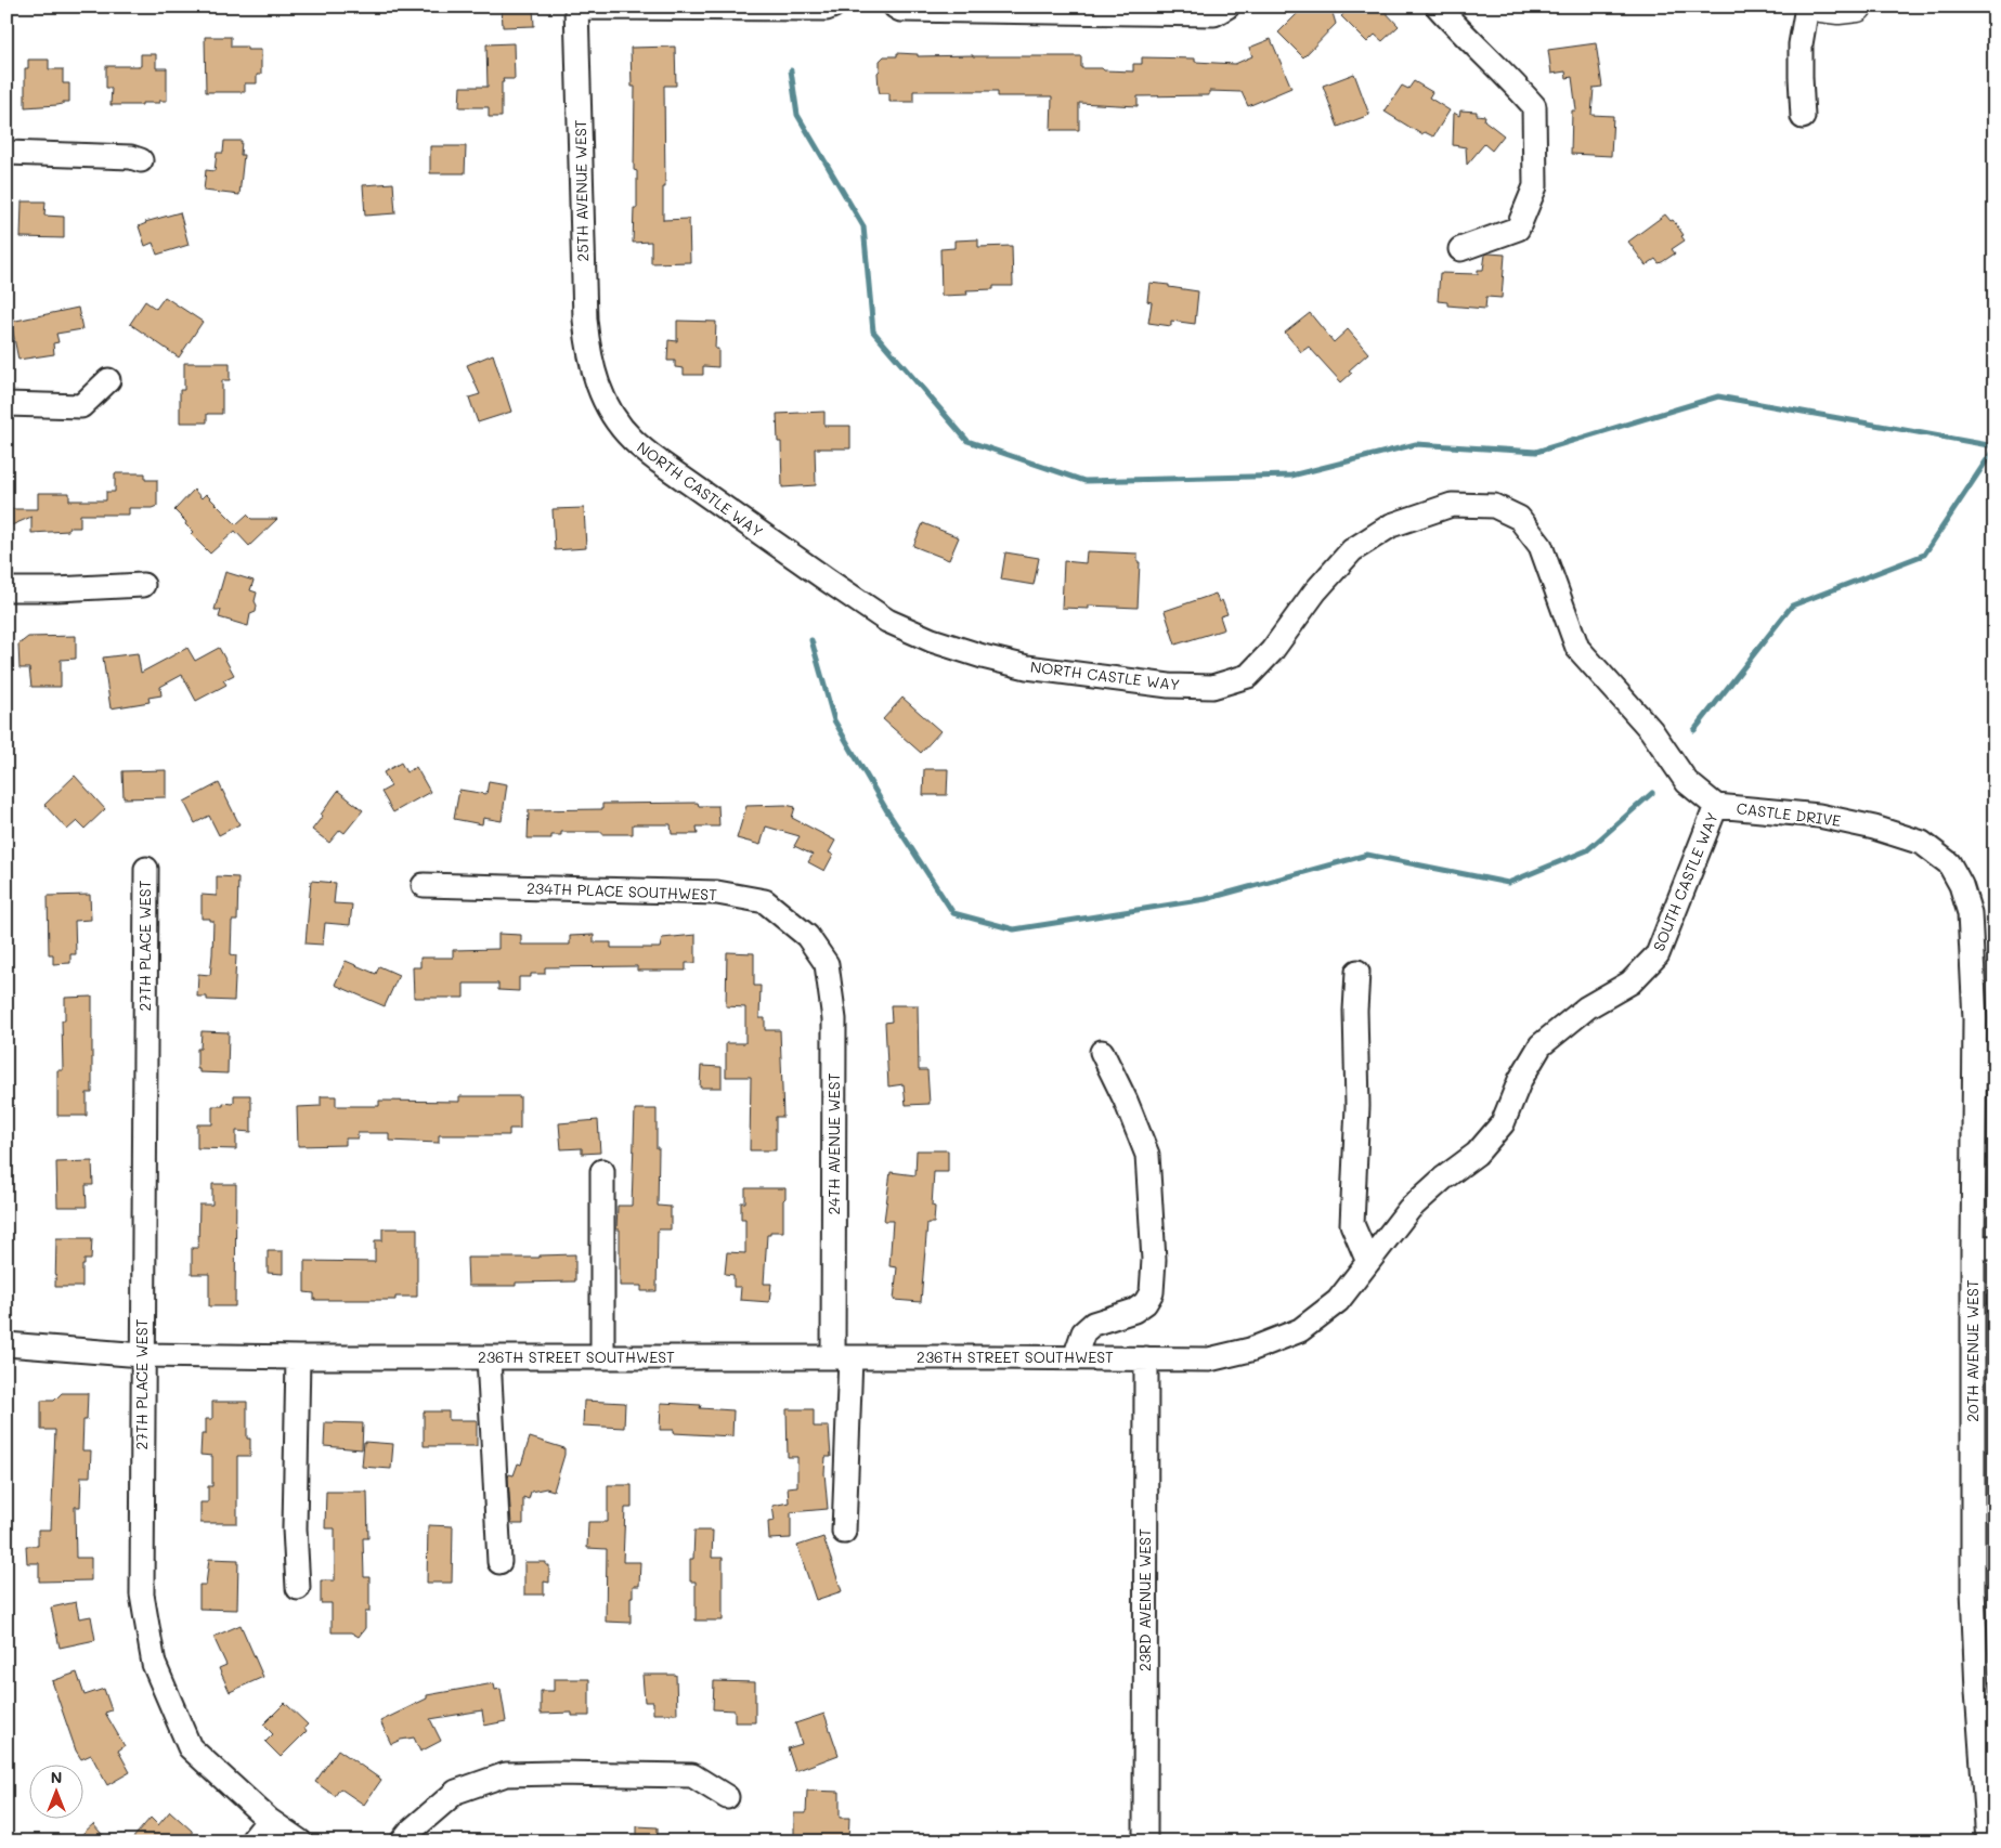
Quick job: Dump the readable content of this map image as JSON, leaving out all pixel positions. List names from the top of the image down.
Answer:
{
  "streets": {
    "street": [
      "25TH AVENUE WEST",
      "NORTH CASTLE WAY",
      "CASTLE DRIVE",
      "SOUTH CASTLE WAY",
      "234TH PLACE SOUTHWEST",
      "27TH PLACE WEST",
      "24TH AVENUE WEST",
      "20TH AVENUE WEST",
      "236TH STREET SOUTHWEST",
      "23RD AVENUE WEST"
    ]
  },
  "crossings": [
    ["25TH AVENUE WEST", "NORTH CASTLE WAY"],
    ["NORTH CASTLE WAY", "CASTLE DRIVE"],
    ["NORTH CASTLE WAY", "SOUTH CASTLE WAY"],
    ["CASTLE DRIVE", "SOUTH CASTLE WAY"],
    ["CASTLE DRIVE", "20TH AVENUE WEST"],
    ["SOUTH CASTLE WAY", "236TH STREET SOUTHWEST"],
    ["SOUTH CASTLE WAY", "23RD AVENUE WEST"],
    ["234TH PLACE SOUTHWEST", "24TH AVENUE WEST"],
    ["27TH PLACE WEST", "236TH STREET SOUTHWEST"],
    ["24TH AVENUE WEST", "236TH STREET SOUTHWEST"],
    ["236TH STREET SOUTHWEST", "23RD AVENUE WEST"]
  ],
  "north": "top"
}
